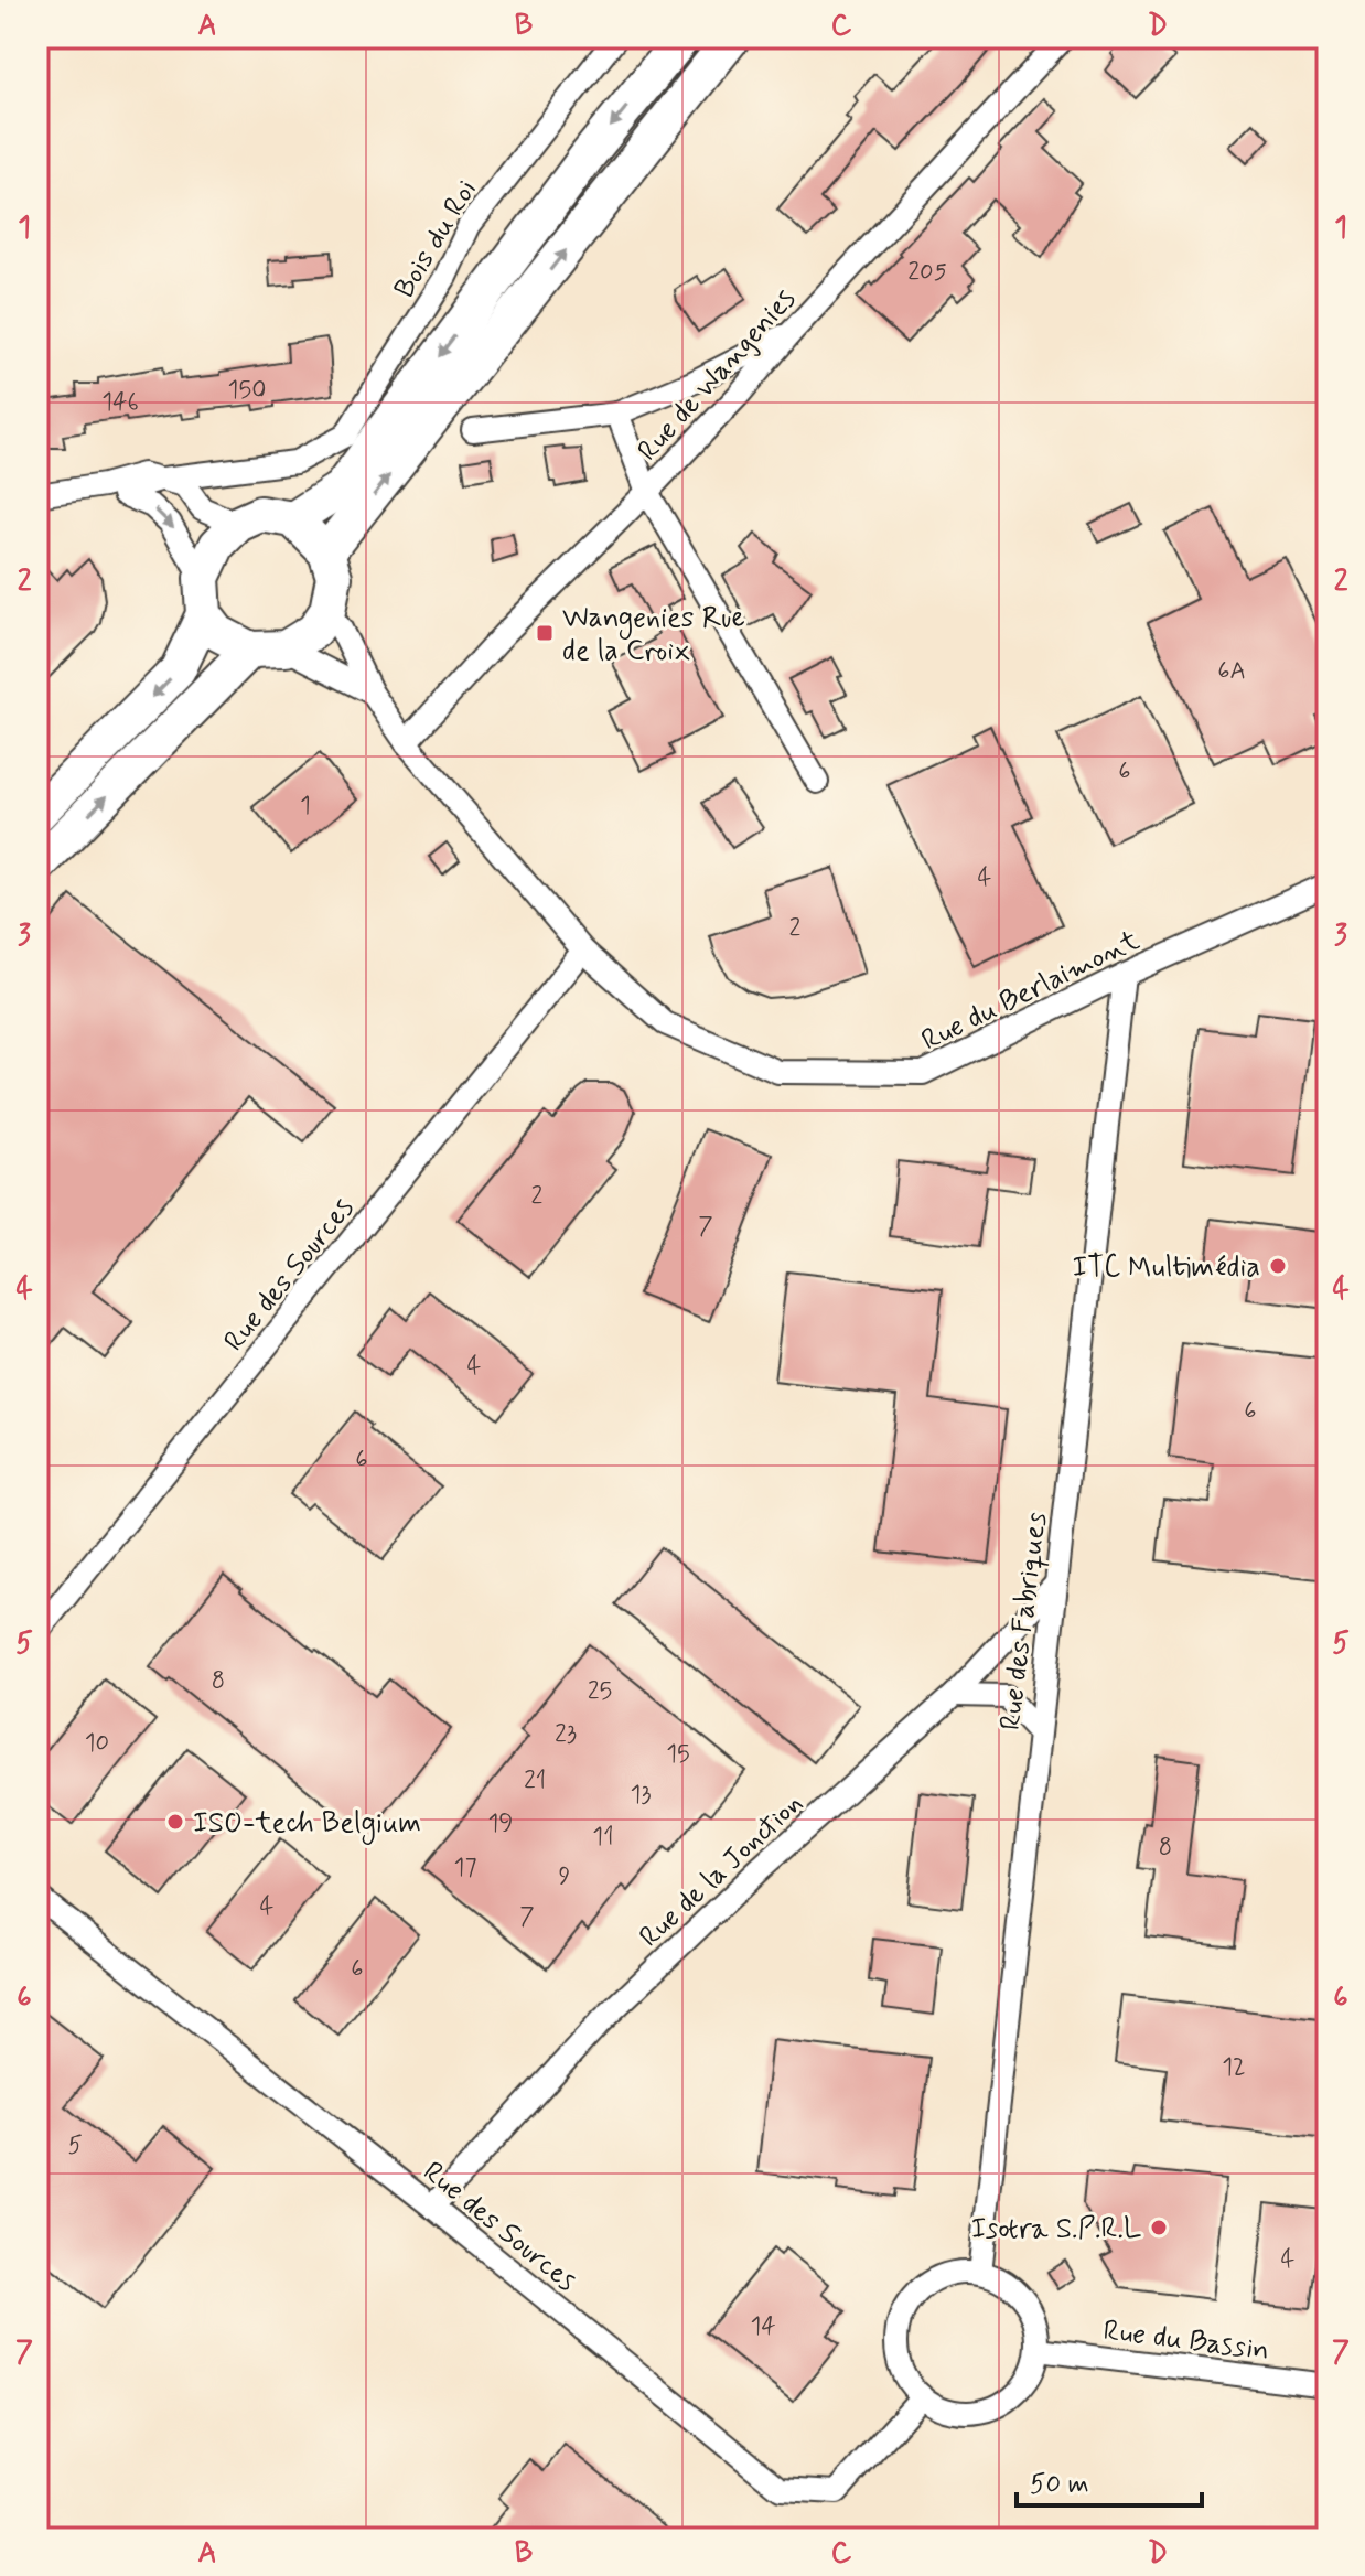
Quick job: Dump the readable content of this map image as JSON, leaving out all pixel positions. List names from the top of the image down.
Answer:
{
  "streets": {
    "street": [
      "Bois du Roi",
      "Rue de Wangenies",
      "Rue du Berlaimont",
      "Rue des Sources",
      "Rue des Fabriques",
      "Rue de la Jonction",
      "Rue du Bassin"
    ]
  },
  "crossings": [
    ["Rue de Wangenies", "Rue du Berlaimont"],
    ["Rue du Berlaimont", "Rue des Sources"],
    ["Rue du Berlaimont", "Rue des Fabriques"],
    ["Rue des Sources", "Rue des Fabriques"],
    ["Rue des Sources", "Rue de la Jonction"],
    ["Rue des Sources", "Rue du Bassin"],
    ["Rue des Fabriques", "Rue de la Jonction"],
    ["Rue des Fabriques", "Rue du Bassin"]
  ],
  "places": {
    "transit": ["Wangenies Rue de la Croix"],
    "other": ["ITC Multimédia", "ISO-tech Belgium", "Isotra S.P.R.L"]
  },
  "house_numbers": [
    "205",
    "150",
    "146",
    "6A",
    "6",
    "1",
    "4",
    "2",
    "2",
    "7",
    "4",
    "6",
    "6",
    "8",
    "25",
    "23",
    "10",
    "15",
    "21",
    "13",
    "19",
    "11",
    "8",
    "17",
    "9",
    "4",
    "7",
    "6",
    "12",
    "5",
    "4",
    "14"
  ],
  "scale_bar": "50 m",
  "grid": {
    "columns": [
      "A",
      "B",
      "C",
      "D"
    ],
    "rows": [
      "1",
      "2",
      "3",
      "4",
      "5",
      "6",
      "7"
    ]
  }
}
